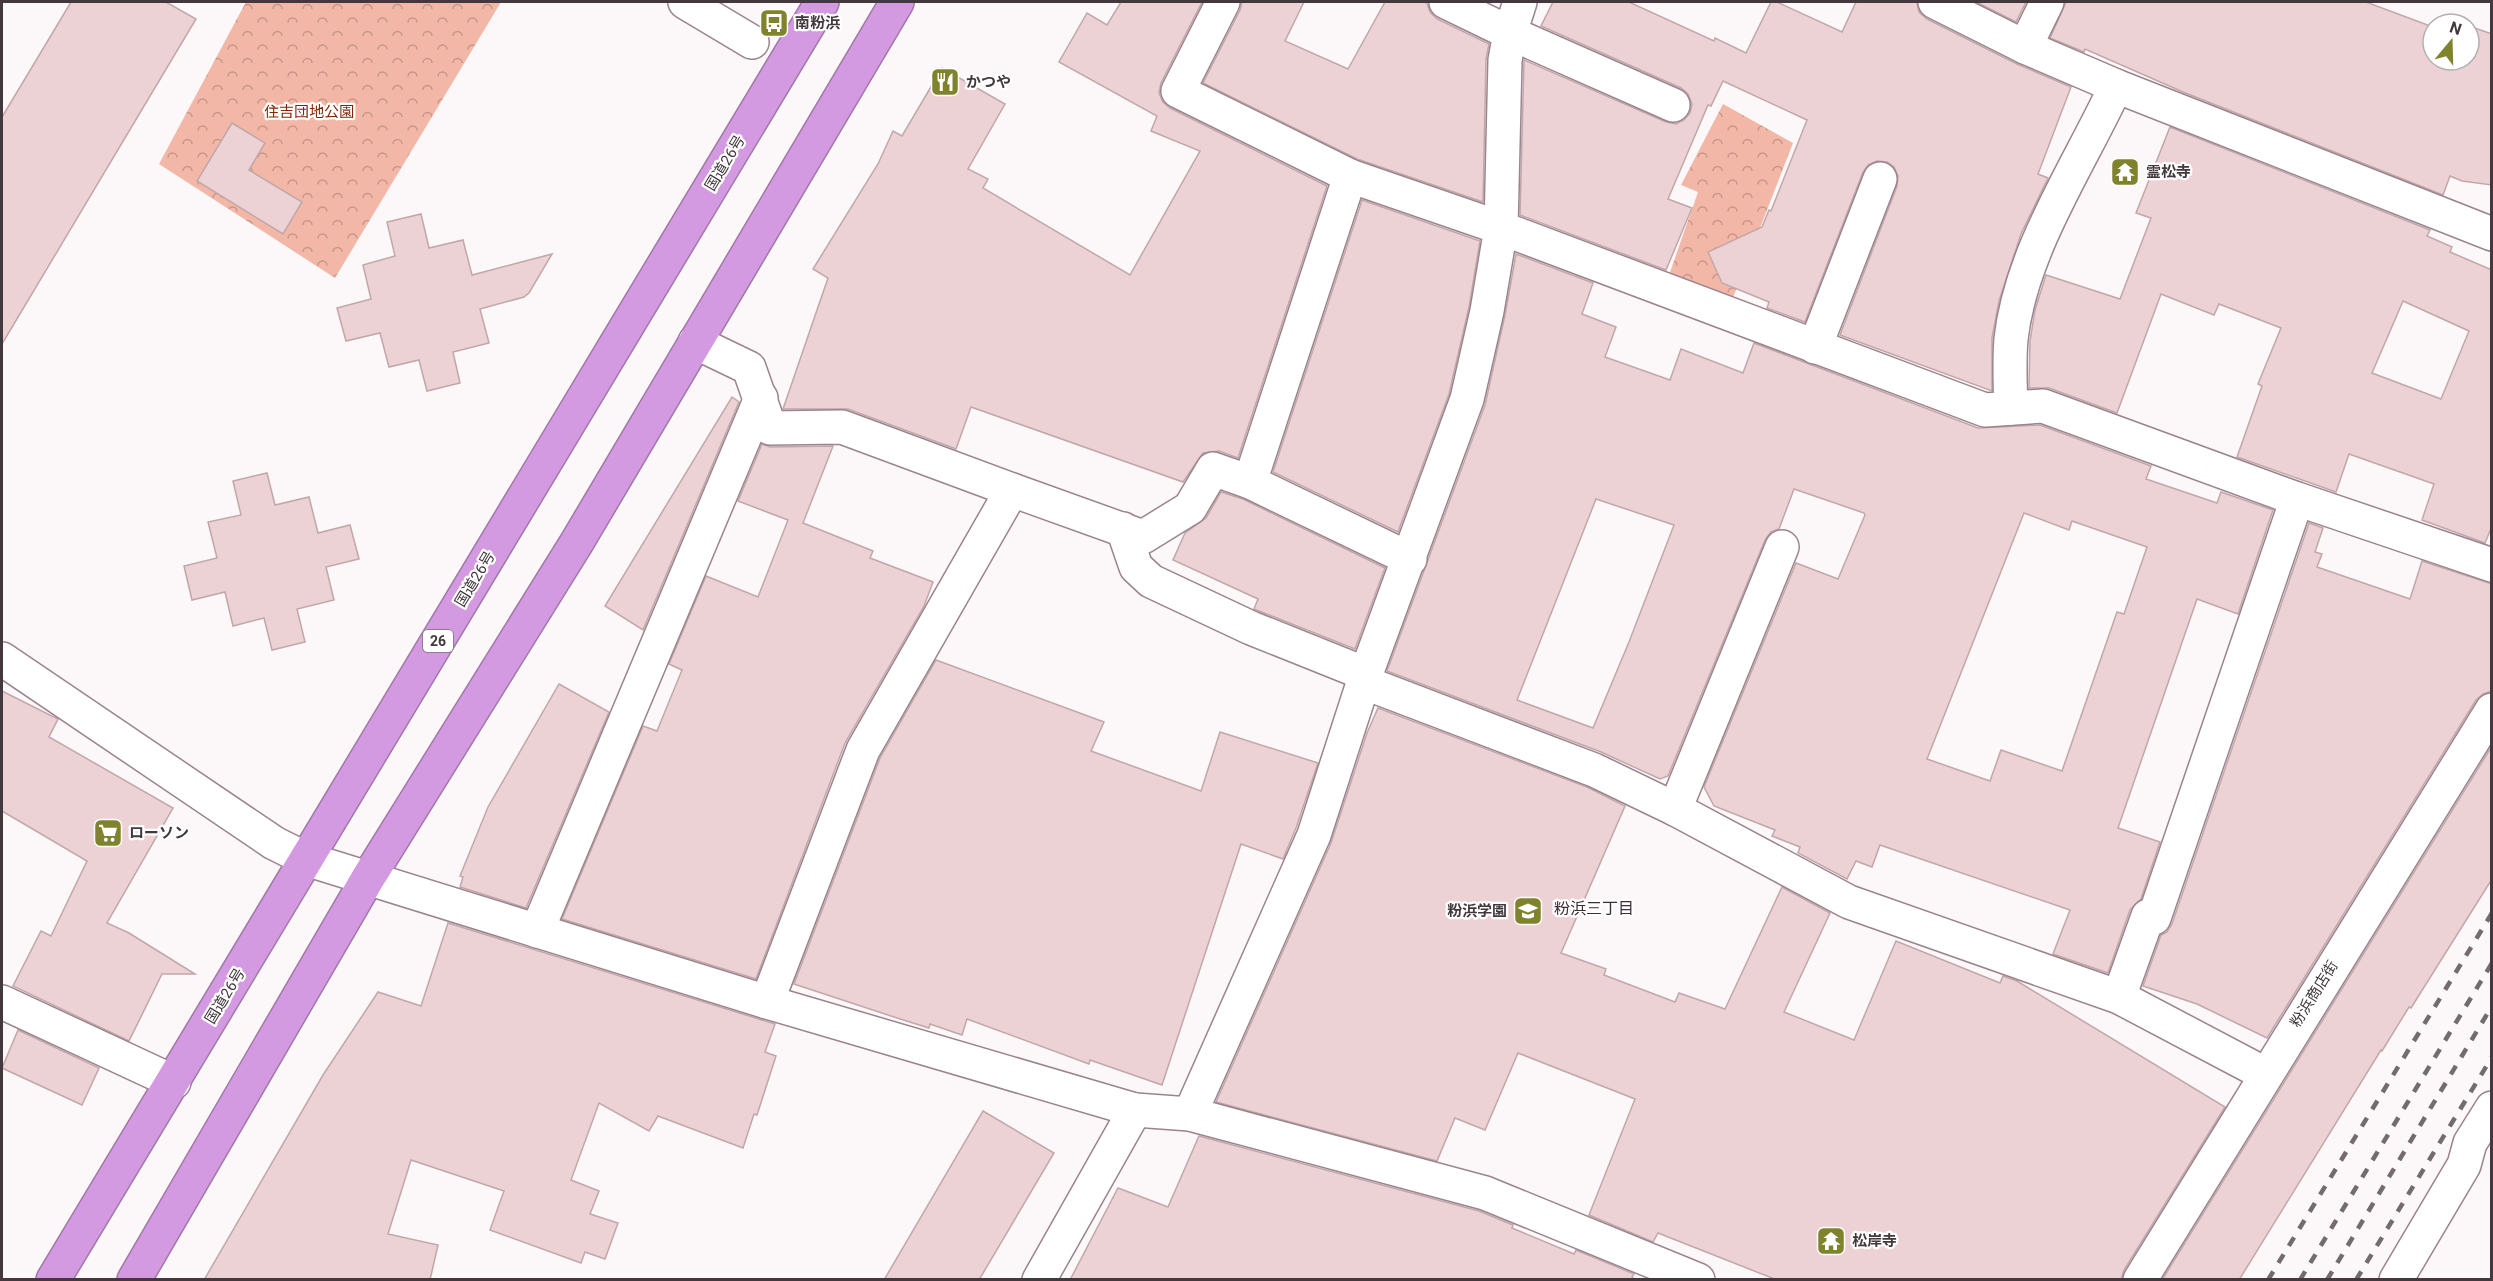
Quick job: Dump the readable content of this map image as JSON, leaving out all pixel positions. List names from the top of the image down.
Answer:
{
  "streets": {
    "highway": ["国道26号", "26"],
    "street": ["粉浜商店街"]
  },
  "districts": ["粉浜三丁目"],
  "parks": ["住吉団地公園"],
  "places": {
    "bus stop": ["南粉浜"],
    "restaurant": ["かつや"],
    "temple": ["霊松寺", "松岸寺"],
    "supermarket": ["ローソン"],
    "school or university": ["粉浜学園"]
  },
  "north": "top"
}
